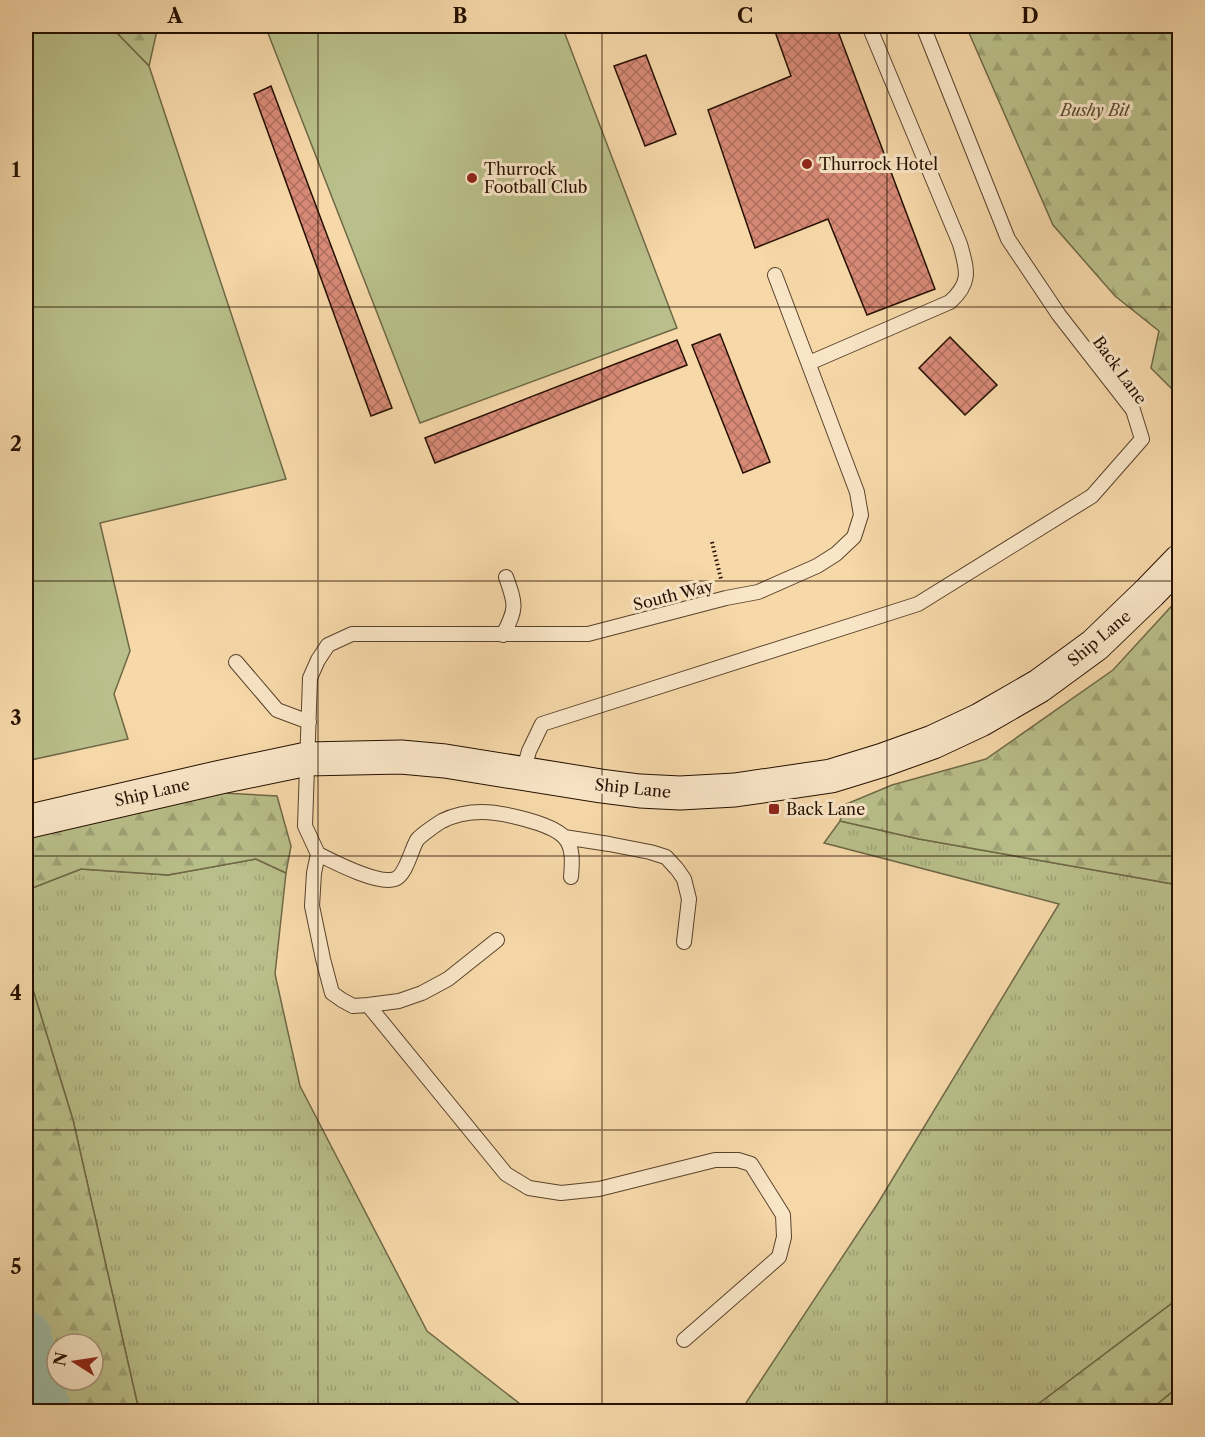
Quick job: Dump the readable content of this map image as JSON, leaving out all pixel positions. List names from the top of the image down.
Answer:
{
  "streets": {
    "street": ["Ship Lane"],
    "lane": ["Back Lane", "South Way"]
  },
  "crossings": [
    ["Back Lane", "Ship Lane"],
    ["South Way", "Ship Lane"]
  ],
  "parks": ["Bushy Bit"],
  "places": {
    "other": ["Thurrock Hotel", "Thurrock Football Club"],
    "transit": ["Back Lane"]
  },
  "north": "left",
  "grid": {
    "columns": [
      "A",
      "B",
      "C",
      "D"
    ],
    "rows": [
      "1",
      "2",
      "3",
      "4",
      "5"
    ]
  }
}
